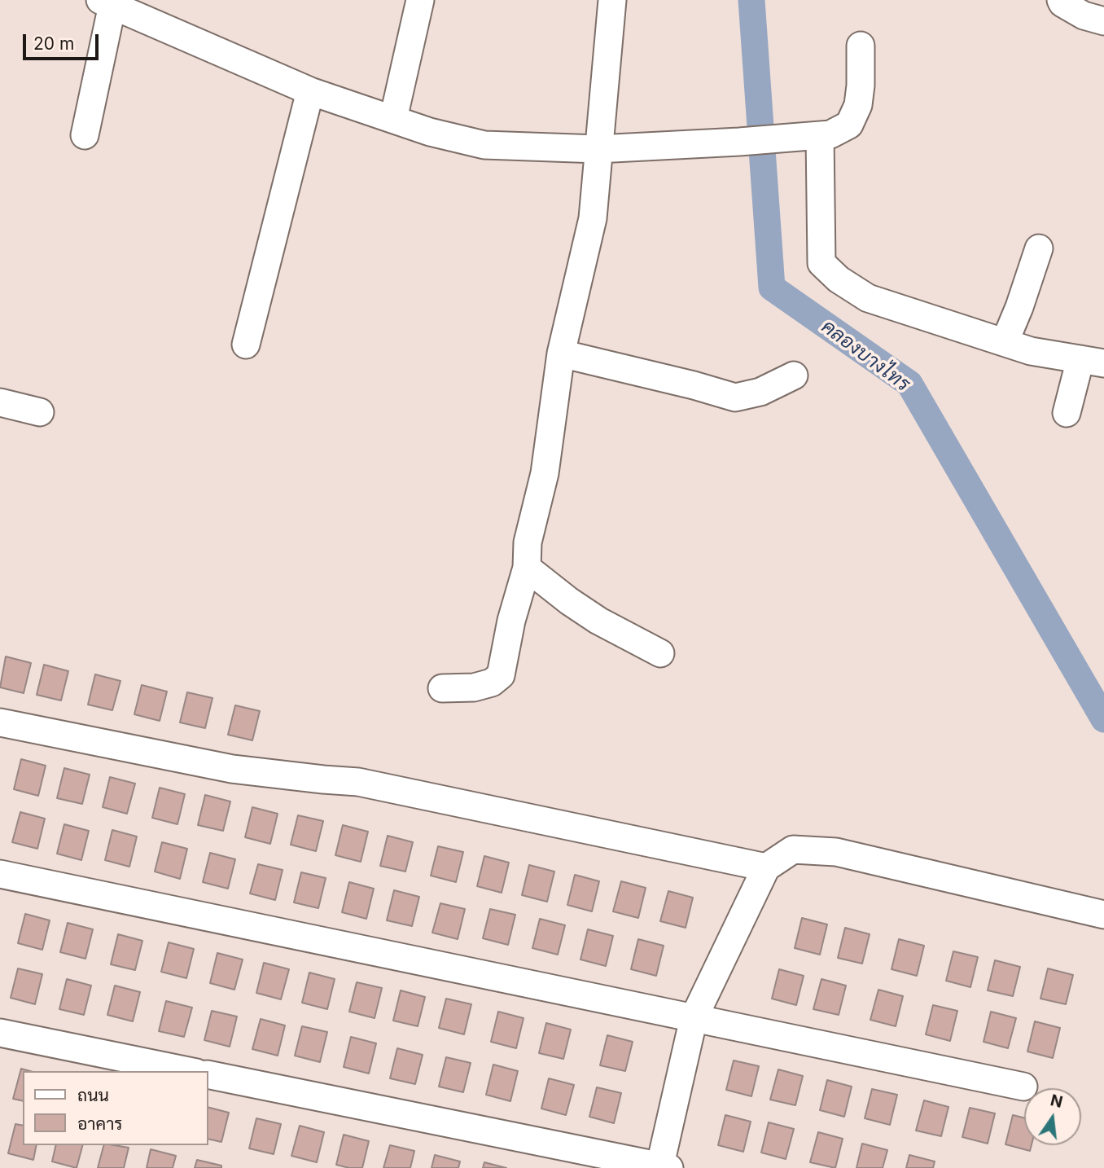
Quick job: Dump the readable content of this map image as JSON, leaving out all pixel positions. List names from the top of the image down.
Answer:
{
  "water": ["คลองบางไทร"],
  "legend": ["ถนน", "อาคาร"],
  "scale_bar": "20 m",
  "north": "top"
}
